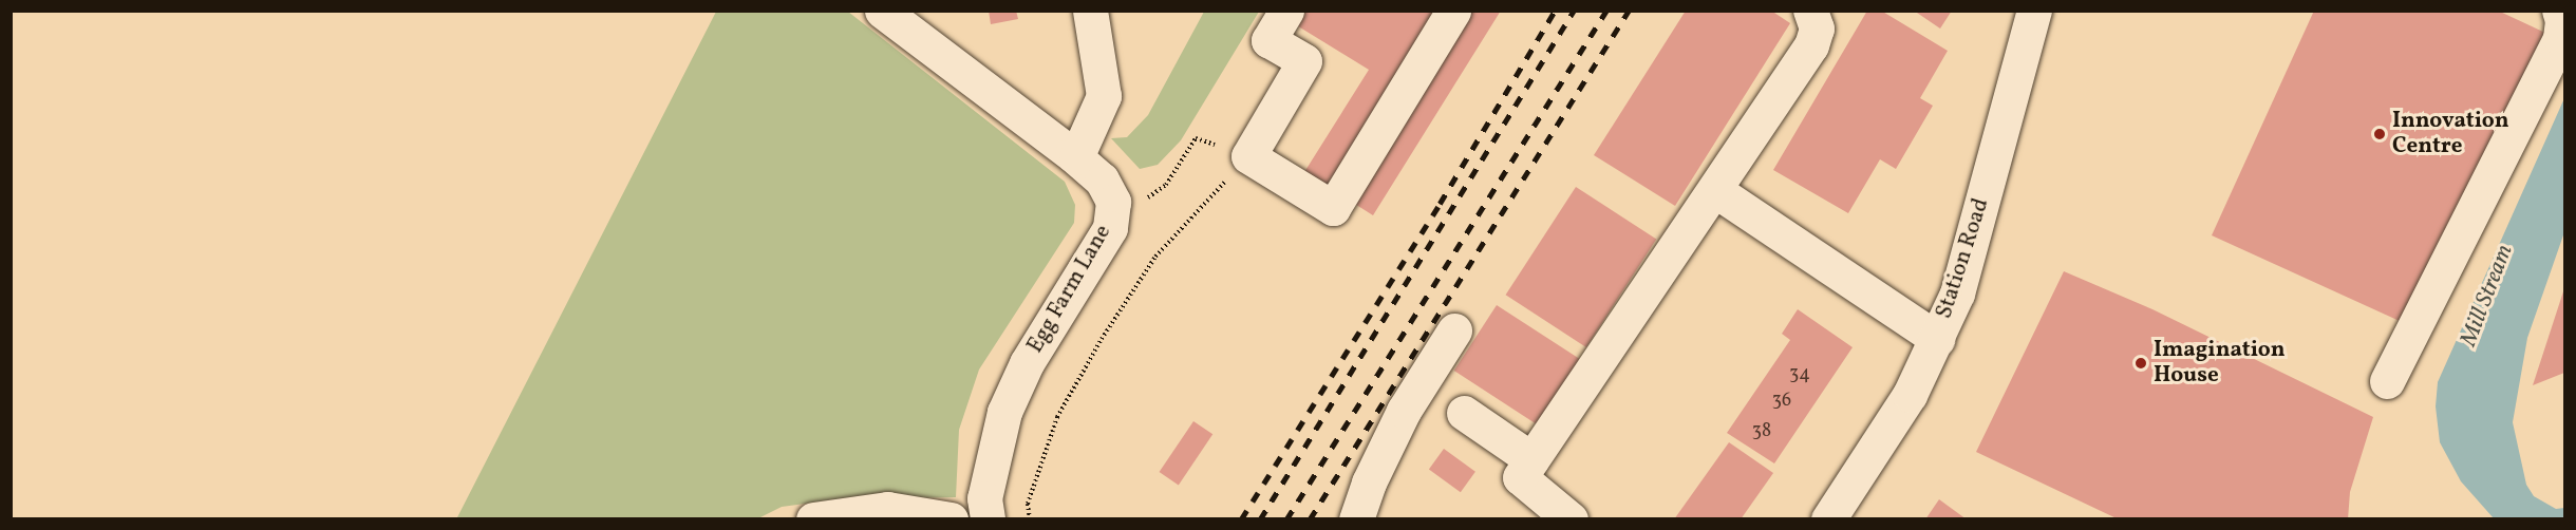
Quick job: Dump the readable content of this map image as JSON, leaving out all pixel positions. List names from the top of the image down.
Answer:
{
  "streets": {
    "street": ["Station Road", "Egg Farm Lane"]
  },
  "water": ["Mill Stream"],
  "places": ["Innovation Centre", "Imagination House"],
  "house_numbers": ["34", "36", "38"]
}
